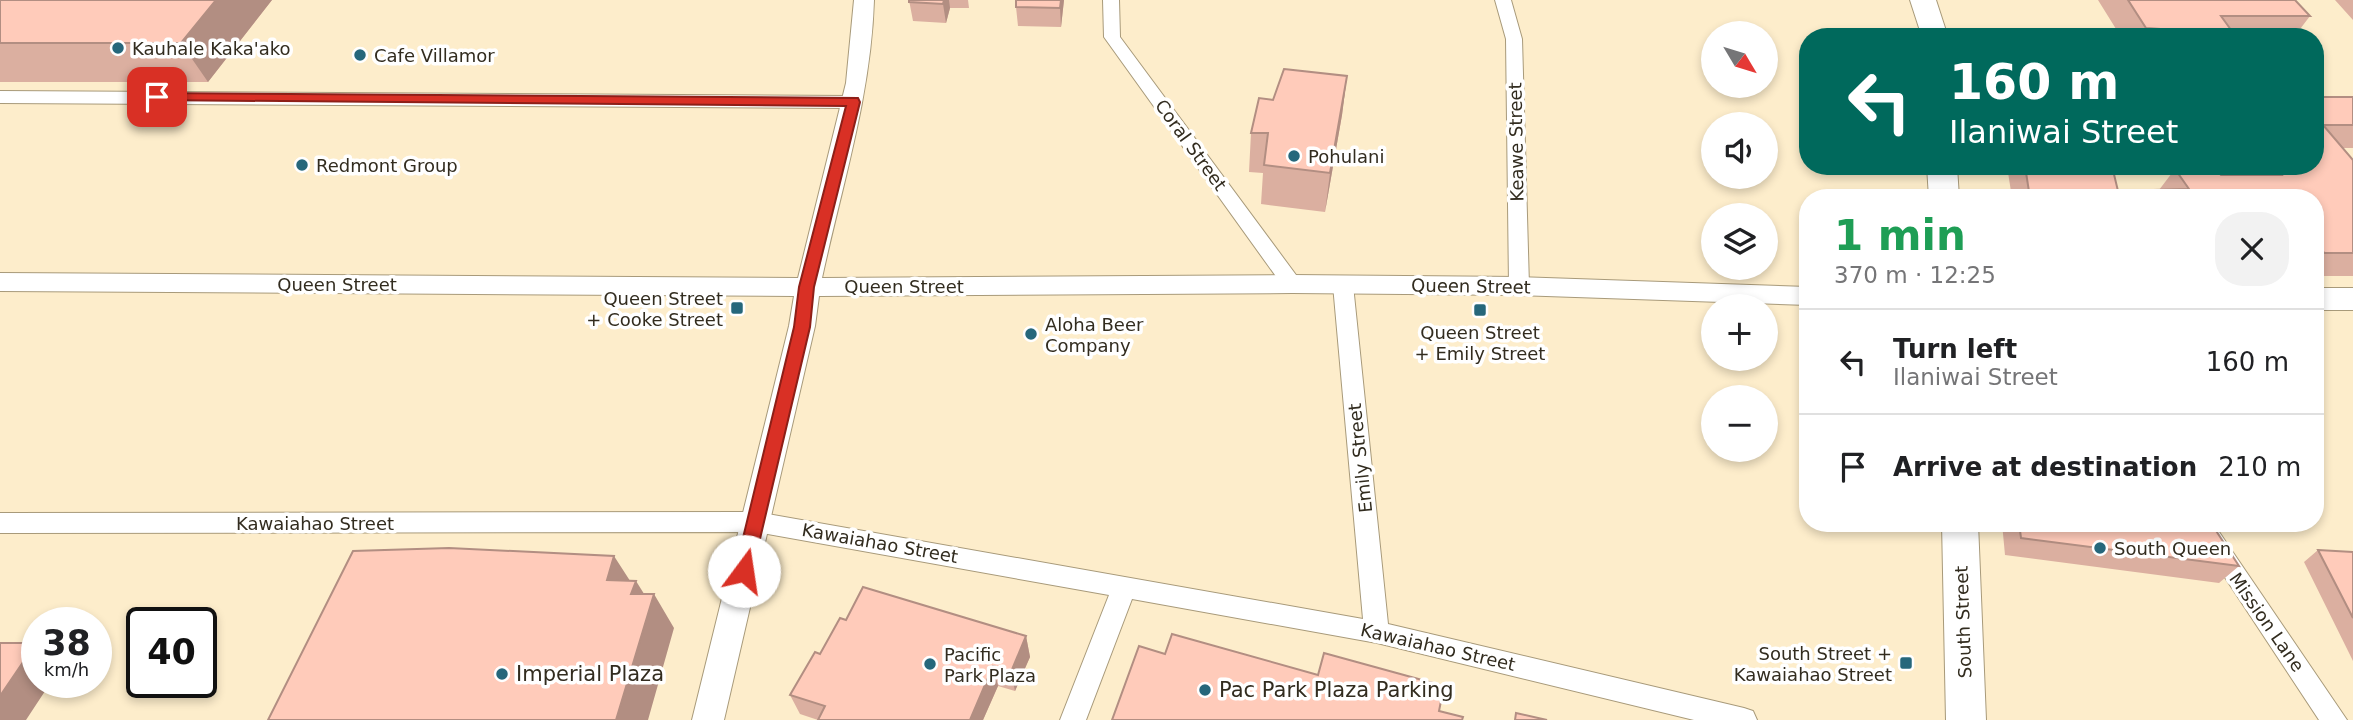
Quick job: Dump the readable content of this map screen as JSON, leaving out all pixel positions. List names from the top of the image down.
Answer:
{
  "streets": {
    "main road": ["South Street"],
    "street": [
      "Keawe Street",
      "Coral Street",
      "Queen Street",
      "Emily Street",
      "Kawaiahao Street",
      "Mission Lane"
    ]
  },
  "crossings": [
    ["Keawe Street", "Queen Street"],
    ["Coral Street", "Queen Street"],
    ["Queen Street", "Emily Street"],
    ["Emily Street", "Kawaiahao Street"]
  ],
  "places": {
    "other": [
      "Kauhale Kaka'ako",
      "Cafe Villamor",
      "Pohulani",
      "Redmont Group",
      "Aloha Beer Company",
      "South Queen",
      "Pacific Park Plaza",
      "Imperial Plaza",
      "Pac Park Plaza Parking"
    ],
    "transit": ["Queen Street + Cooke Street", "Queen Street + Emily Street", "South Street + Kawaiahao Street"]
  },
  "north": "bottom right",
  "page": {
    "map_buttons": ["+", "−"],
    "turn": ["160 m", "Ilaniwai Street"],
    "heading": ["1 min", "370 m · 12:25"],
    "list": [
      {
        "name": "Turn left",
        "note": "Ilaniwai Street",
        "value": "160 m"
      },
      {
        "name": "Arrive at destination",
        "value": "210 m"
      }
    ],
    "speed": "38 km/h",
    "limit": "40"
  }
}
